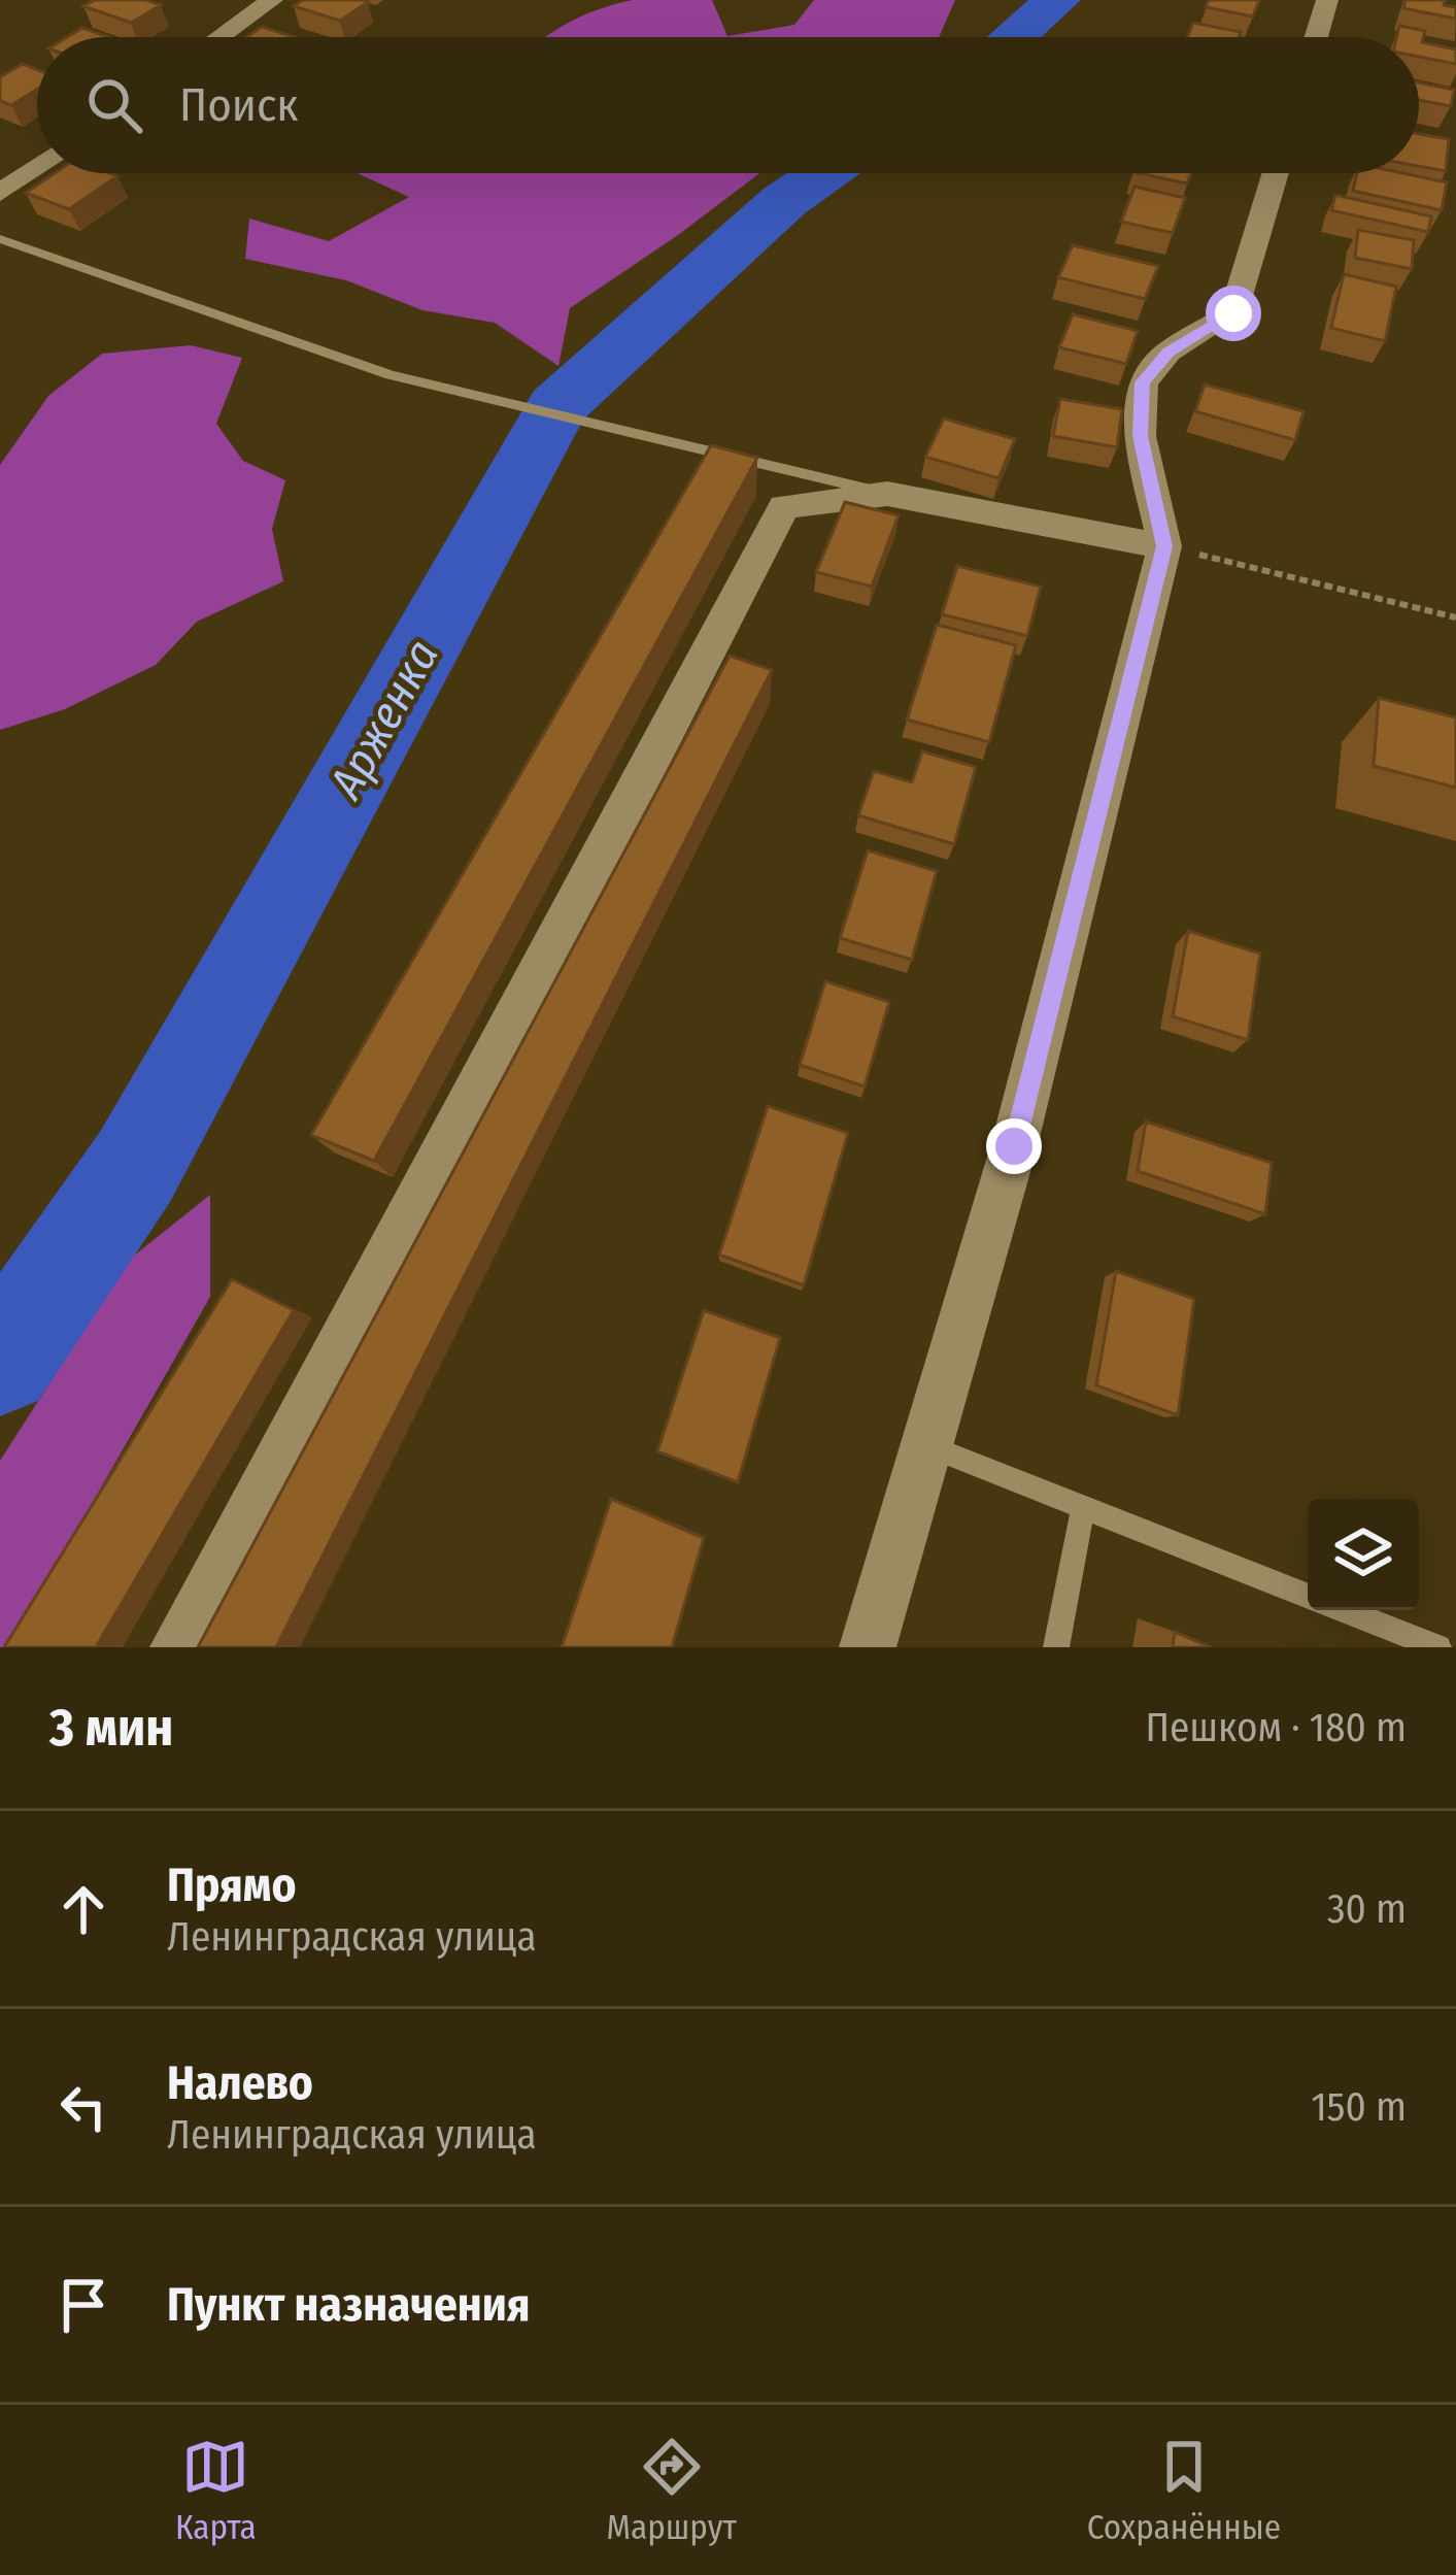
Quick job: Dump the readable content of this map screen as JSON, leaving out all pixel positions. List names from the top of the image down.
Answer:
{
  "water": ["Арженка"],
  "page": {
    "search": "Поиск",
    "heading": ["3 мин", "Пешком · 180 m"],
    "list": [
      ["Прямо", "Ленинградская улица", "30 m"],
      ["Налево", "Ленинградская улица", "150 m"],
      "Пункт назначения"
    ],
    "nav": ["Карта", "Маршрут", "Сохранённые"]
  }
}
